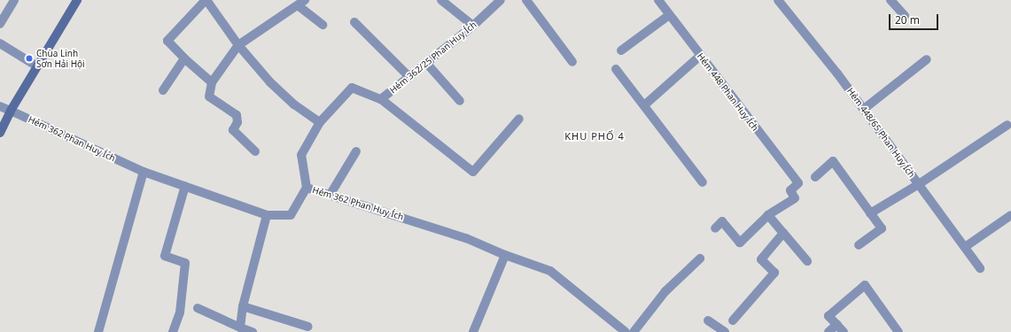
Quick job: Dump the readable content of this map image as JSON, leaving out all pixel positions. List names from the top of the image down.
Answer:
{
  "streets": {
    "street": [
      "Hẻm 362/25 Phan Huy Ích",
      "Hẻm 448 Phan Huy Ích",
      "Hẻm 448/65 Phan Huy Ích",
      "Hẻm 362 Phan Huy Ích"
    ]
  },
  "crossings": [
    ["Hẻm 362/25 Phan Huy Ích", "Hẻm 362 Phan Huy Ích"]
  ],
  "districts": ["KHU PHỐ 4"],
  "places": ["Chùa Linh Sơn Hải Hội"],
  "scale_bar": "20 m"
}
